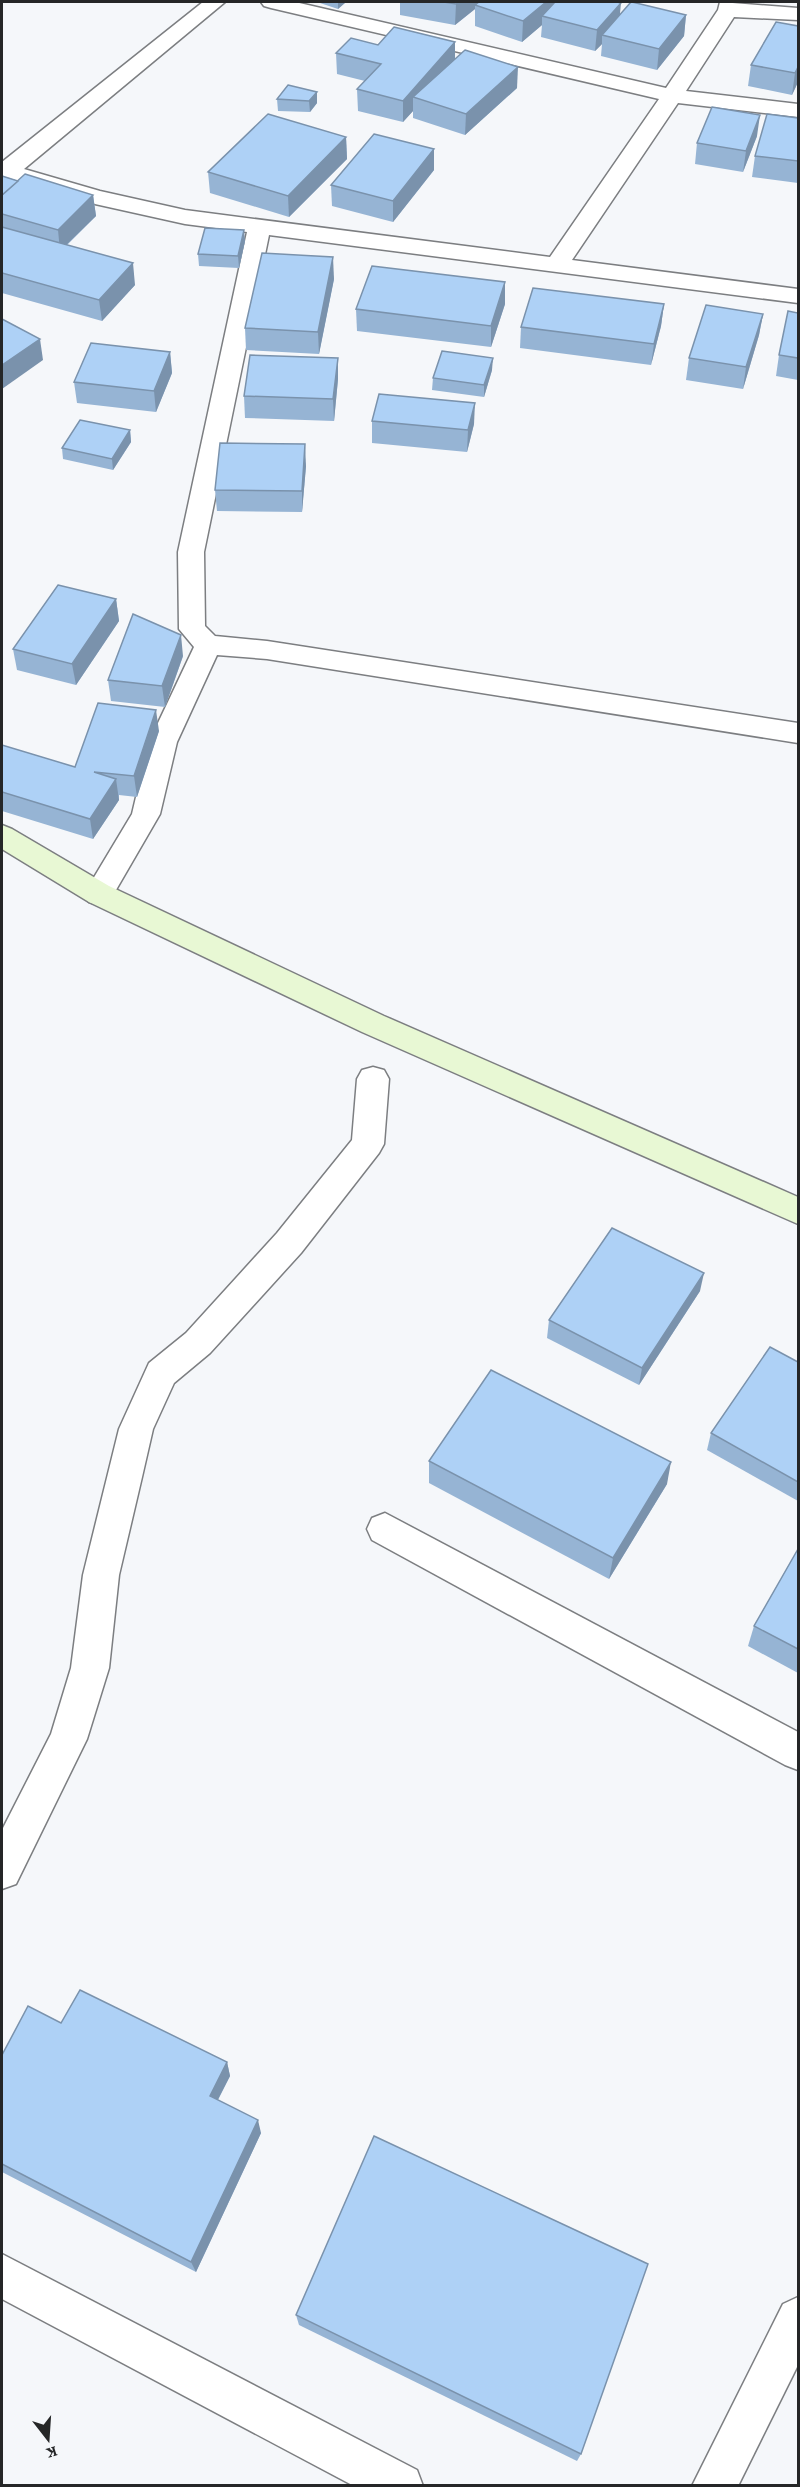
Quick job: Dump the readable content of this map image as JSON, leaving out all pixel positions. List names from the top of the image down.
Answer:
{
  "north": "bottom"
}
